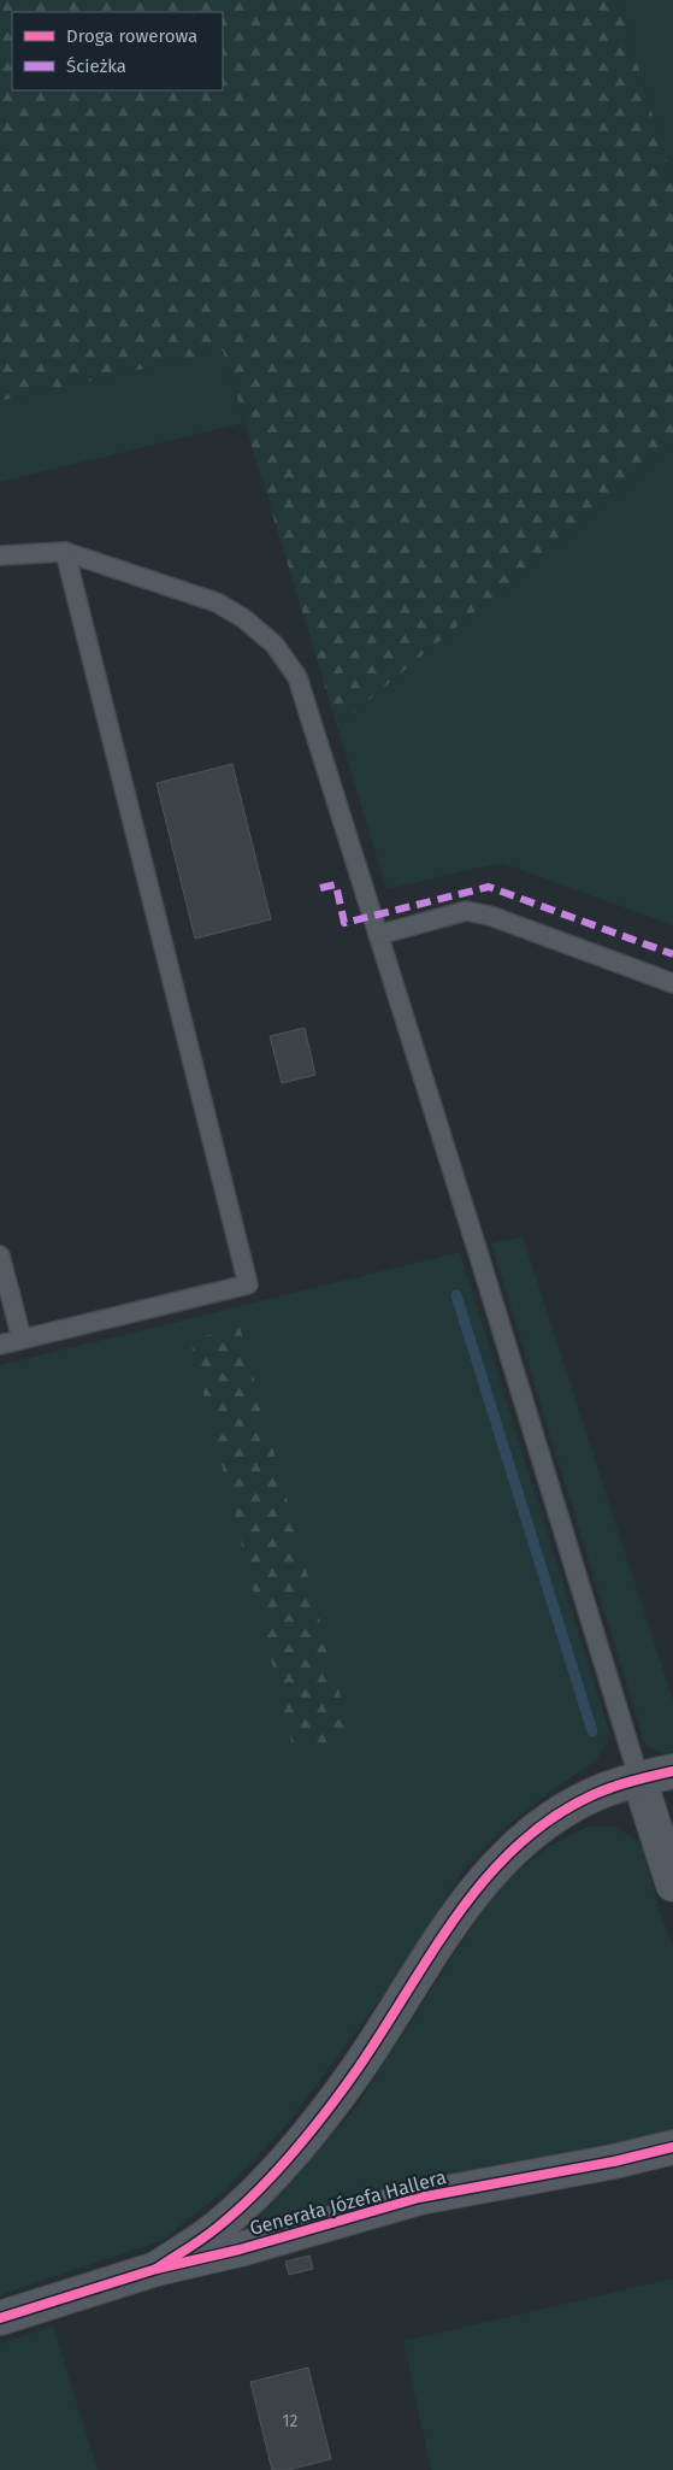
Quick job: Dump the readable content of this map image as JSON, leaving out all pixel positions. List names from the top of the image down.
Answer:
{
  "streets": {
    "street": ["Generała Józefa Hallera"]
  },
  "house_numbers": ["12"],
  "legend": ["Droga rowerowa", "Ścieżka"]
}
